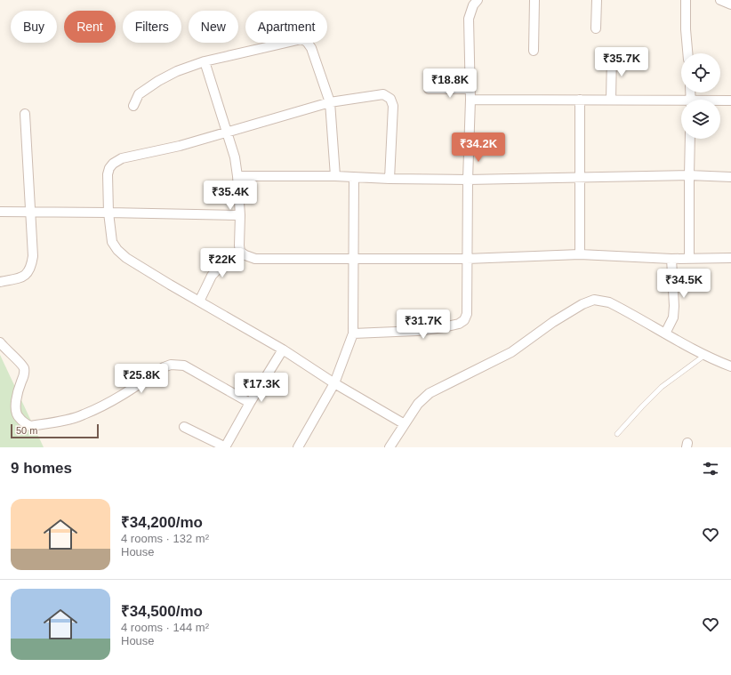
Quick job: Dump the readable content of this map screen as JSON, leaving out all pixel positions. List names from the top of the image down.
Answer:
{
  "scale_bar": "50 m",
  "page": {
    "chip": [
      "Buy",
      "Rent",
      "Filters",
      "New",
      "Apartment"
    ],
    "price": [
      "₹35.7K",
      "₹18.8K",
      "₹34.2K",
      "₹35.4K",
      "₹22K",
      "₹34.5K",
      "₹31.7K",
      "₹25.8K",
      "₹17.3K"
    ],
    "scale": "50 m",
    "heading": "9 homes",
    "list": [
      {
        "name": "₹34,200/mo",
        "note": "4 rooms · 132 m² · House"
      },
      {
        "name": "₹34,500/mo",
        "note": "4 rooms · 144 m² · House"
      }
    ]
  }
}
